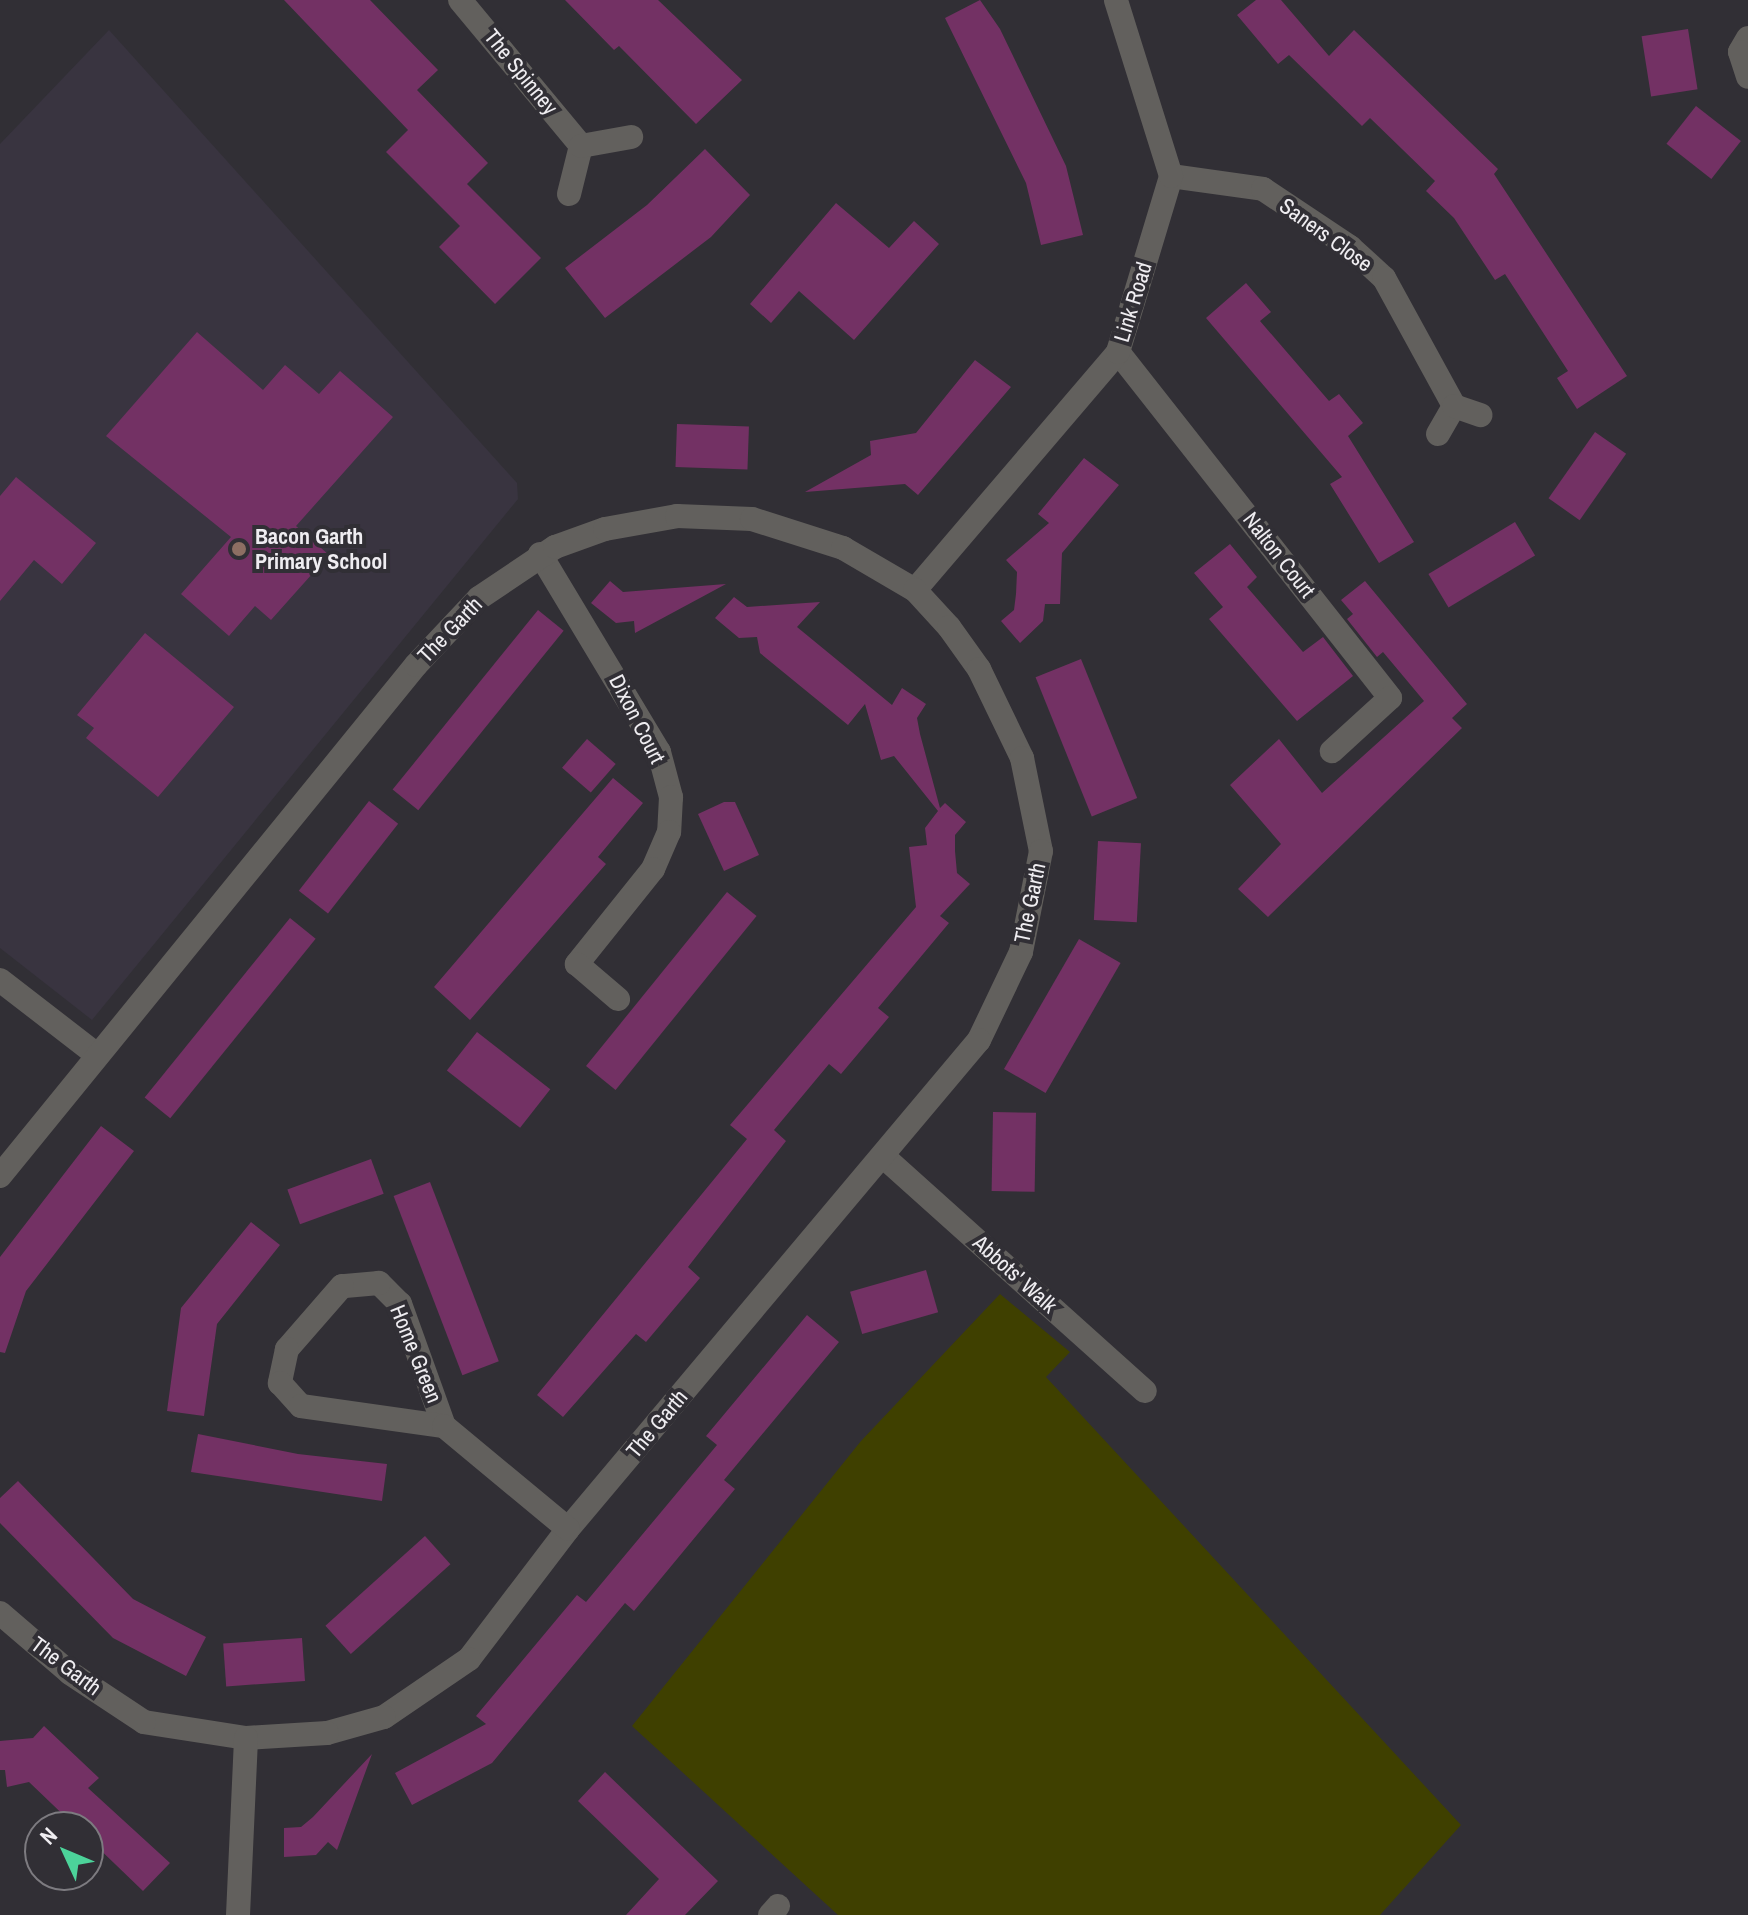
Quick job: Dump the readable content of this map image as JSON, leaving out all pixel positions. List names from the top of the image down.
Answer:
{
  "streets": {
    "street": [
      "The Spinney",
      "Saners Close",
      "Link Road",
      "Nalton Court",
      "The Garth",
      "Dixon Court",
      "Abbots' Walk",
      "Home Green"
    ]
  },
  "crossings": [
    ["Saners Close", "Link Road"],
    ["Link Road", "Nalton Court"],
    ["Link Road", "The Garth"],
    ["The Garth", "Dixon Court"],
    ["The Garth", "Abbots' Walk"],
    ["The Garth", "Home Green"]
  ],
  "places": ["Bacon Garth Primary School"],
  "north": "top left"
}
